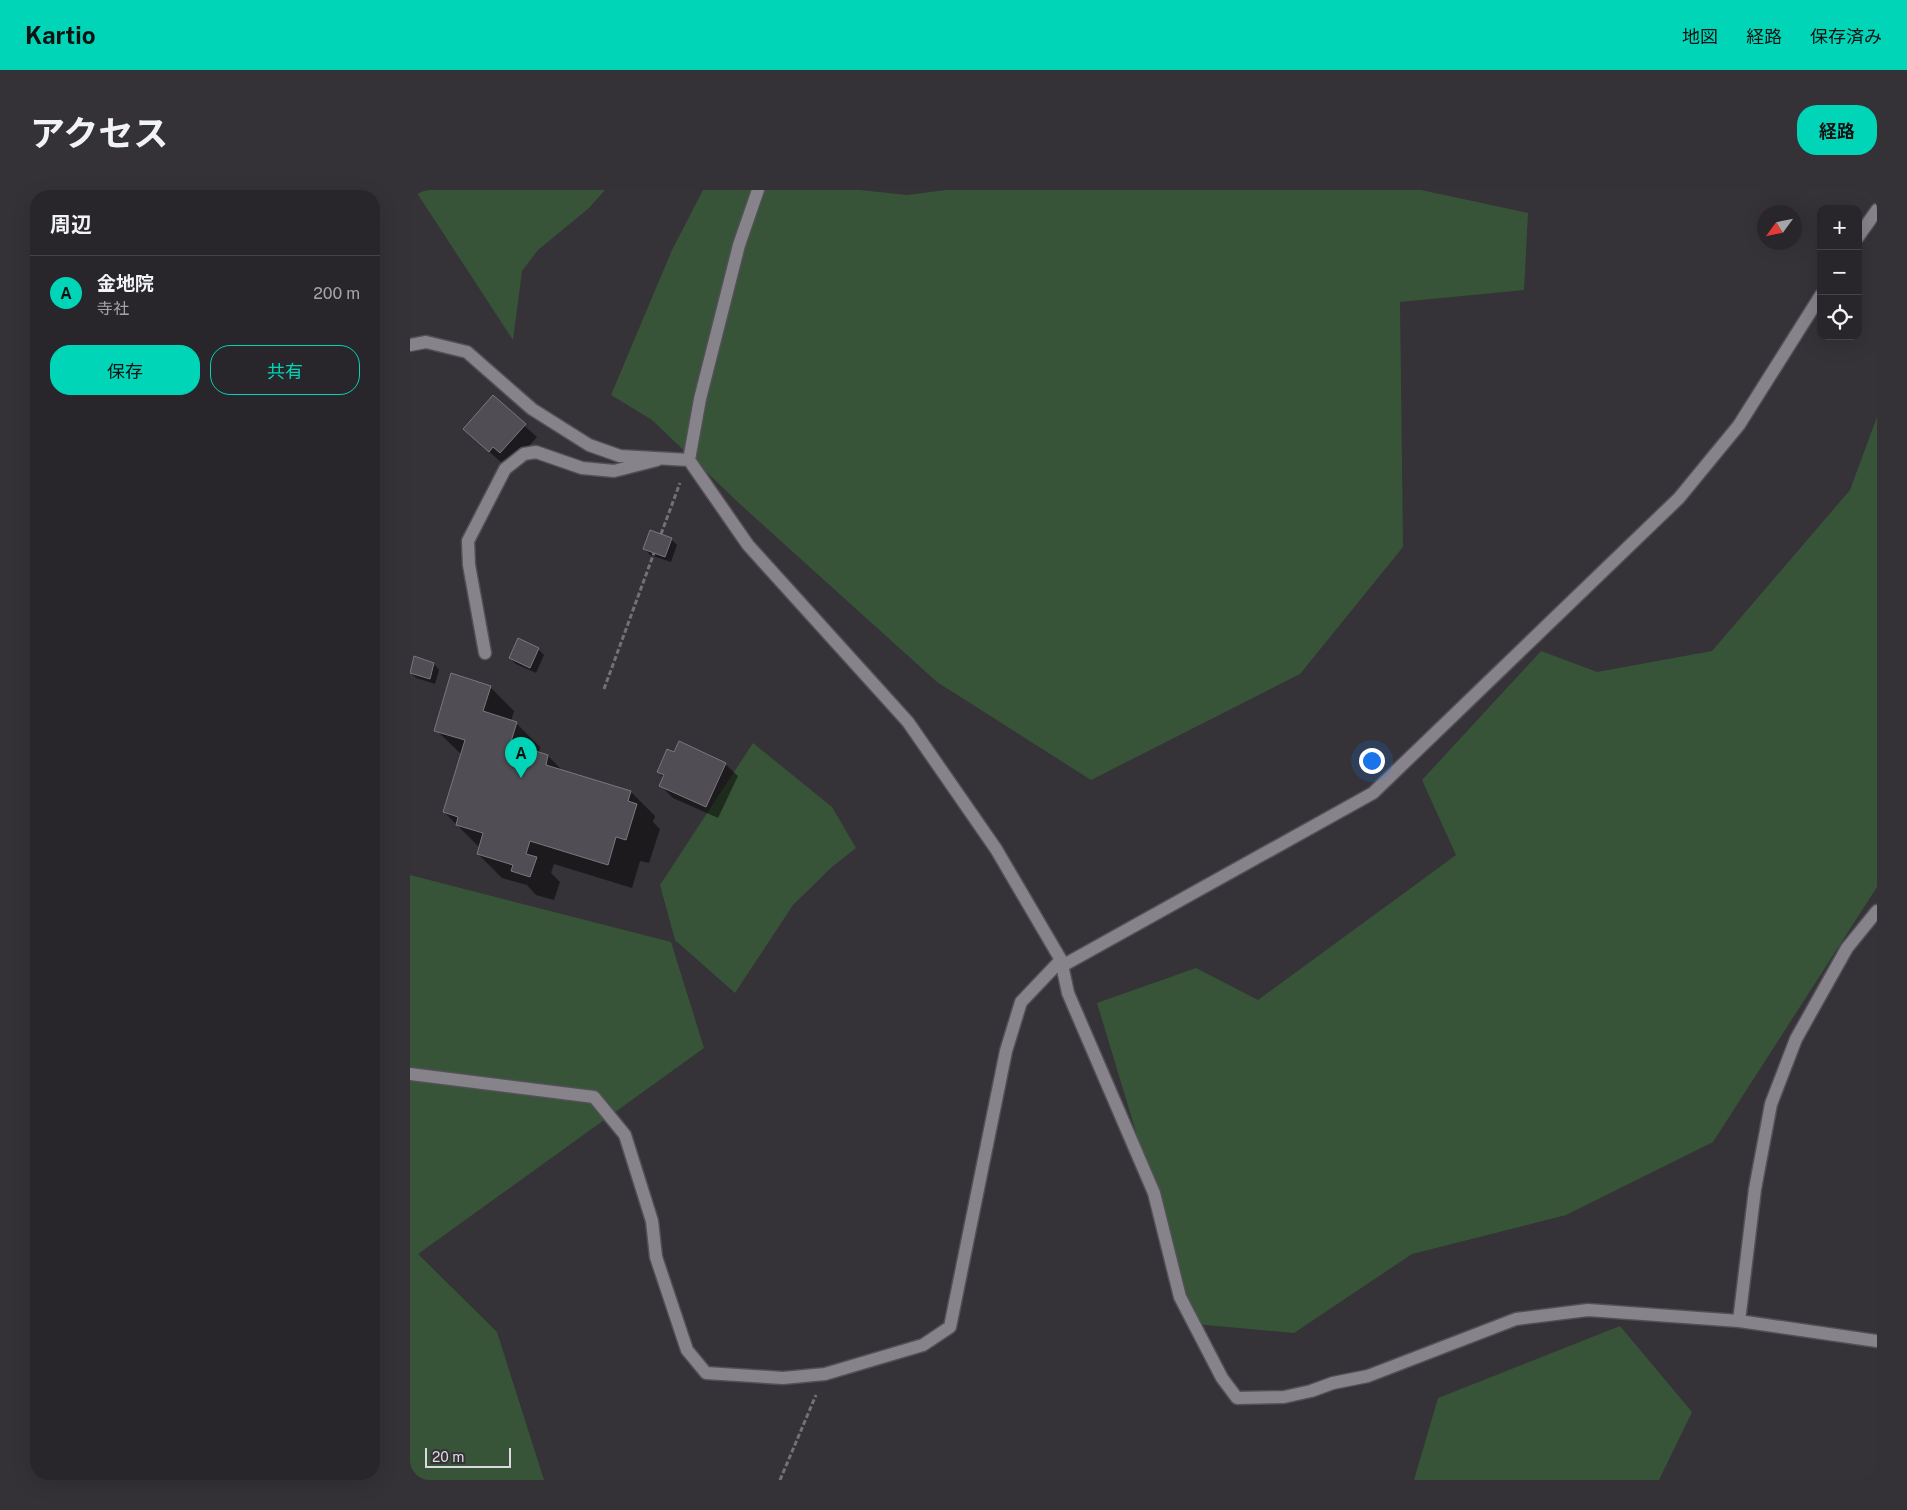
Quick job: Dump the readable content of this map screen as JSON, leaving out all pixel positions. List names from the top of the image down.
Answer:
{
  "scale_bar": "20 m",
  "north": "bottom left",
  "page": {
    "header": "Kartio",
    "nav": ["地図", "経路", "保存済み"],
    "title": "アクセス",
    "buttons": [
      "経路",
      ["保存", "共有"]
    ],
    "heading": "周辺",
    "map_buttons": ["+", "−"],
    "list": [
      {
        "mark": "A",
        "name": "金地院",
        "note": "寺社",
        "value": "200 m"
      }
    ],
    "pins": "A",
    "scale": "20 m"
  }
}
